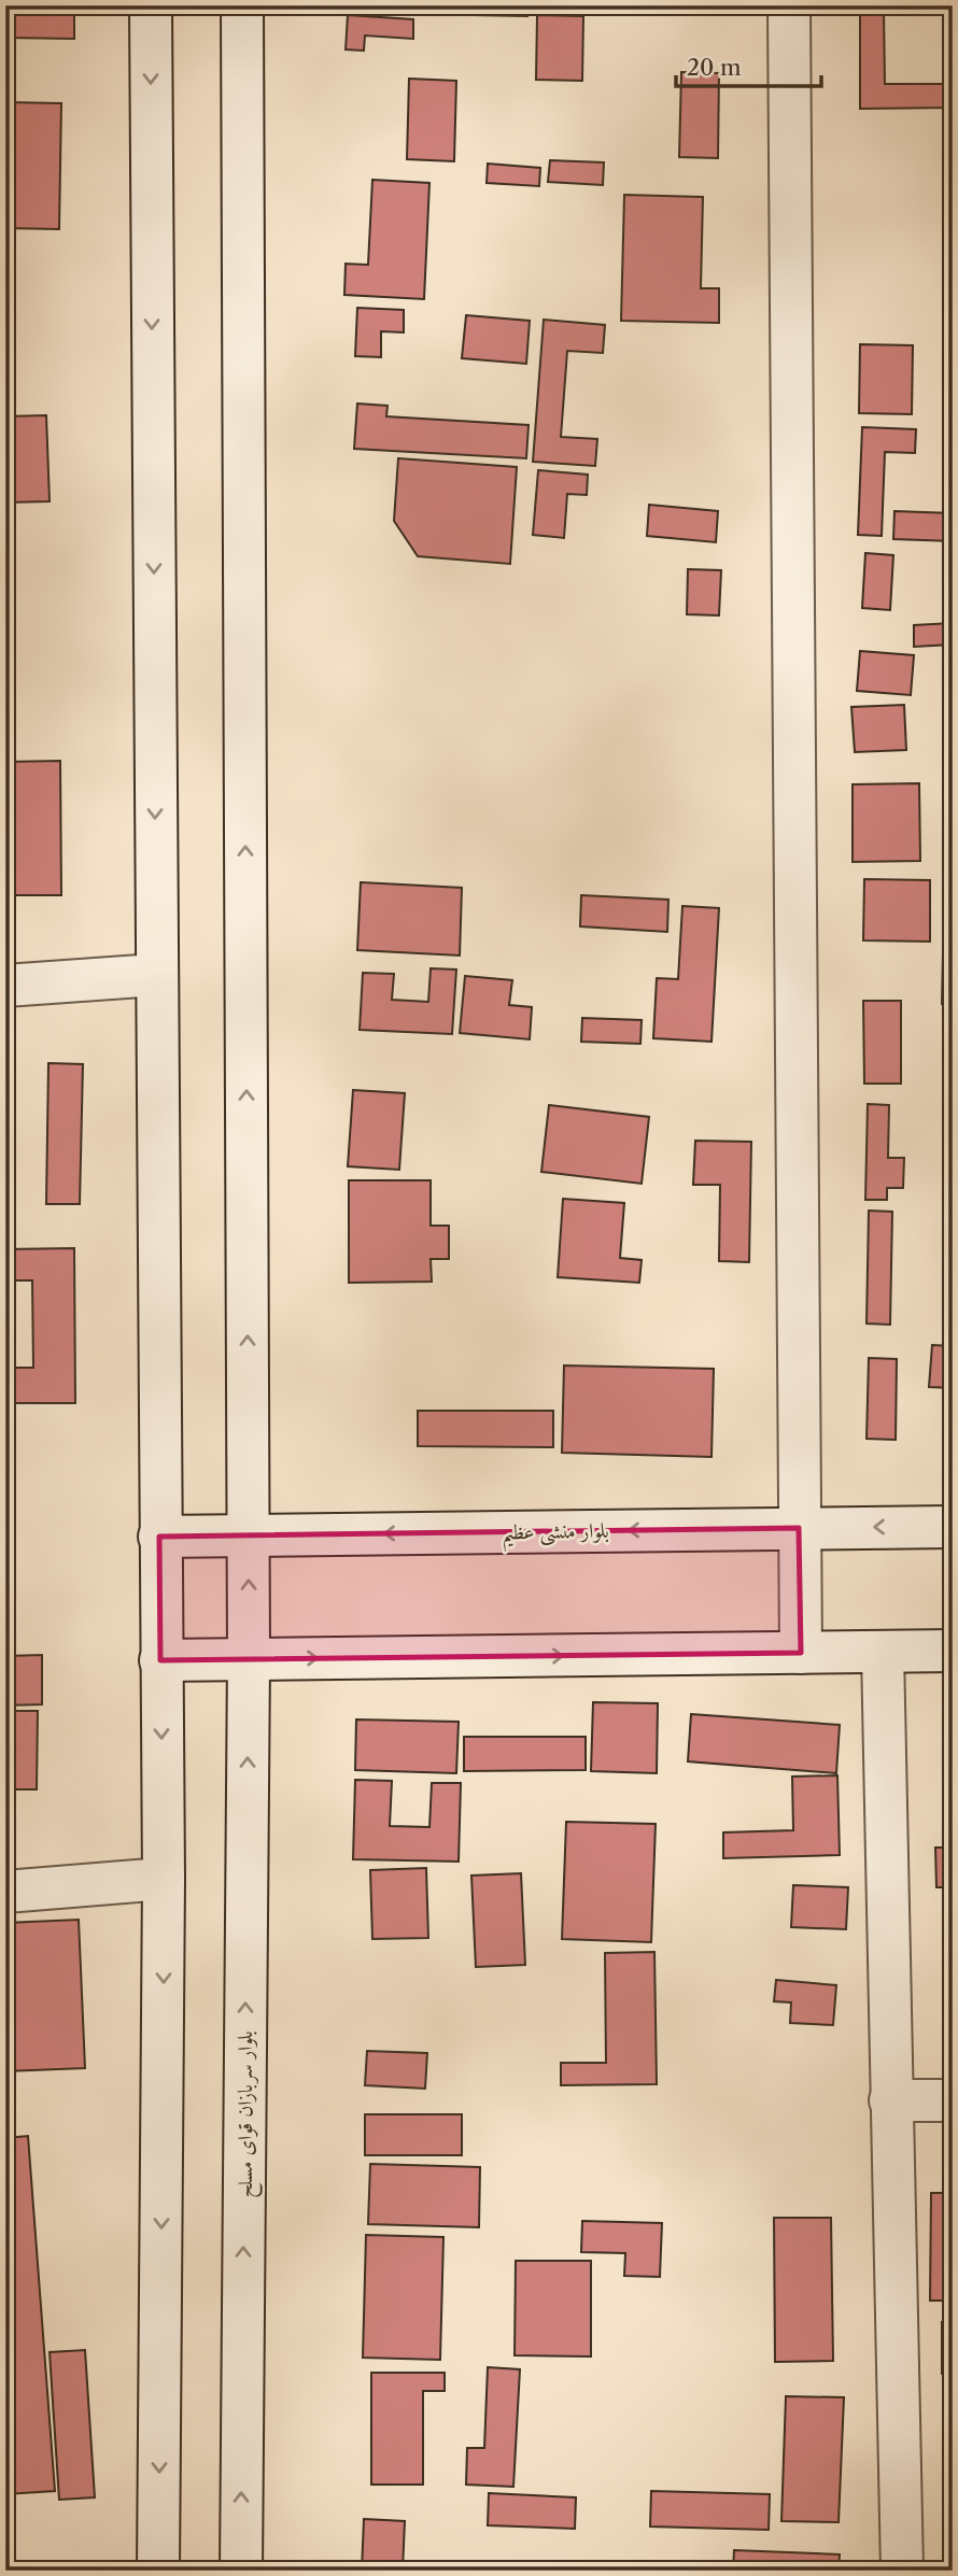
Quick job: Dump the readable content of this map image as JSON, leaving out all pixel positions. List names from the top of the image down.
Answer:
{
  "streets": {
    "main road": ["بلوار منشی عظیم", "بلوار سربازان قوای مسلح"]
  },
  "crossings": [
    ["بلوار منشی عظیم", "بلوار سربازان قوای مسلح"]
  ],
  "scale_bar": "20 m"
}
